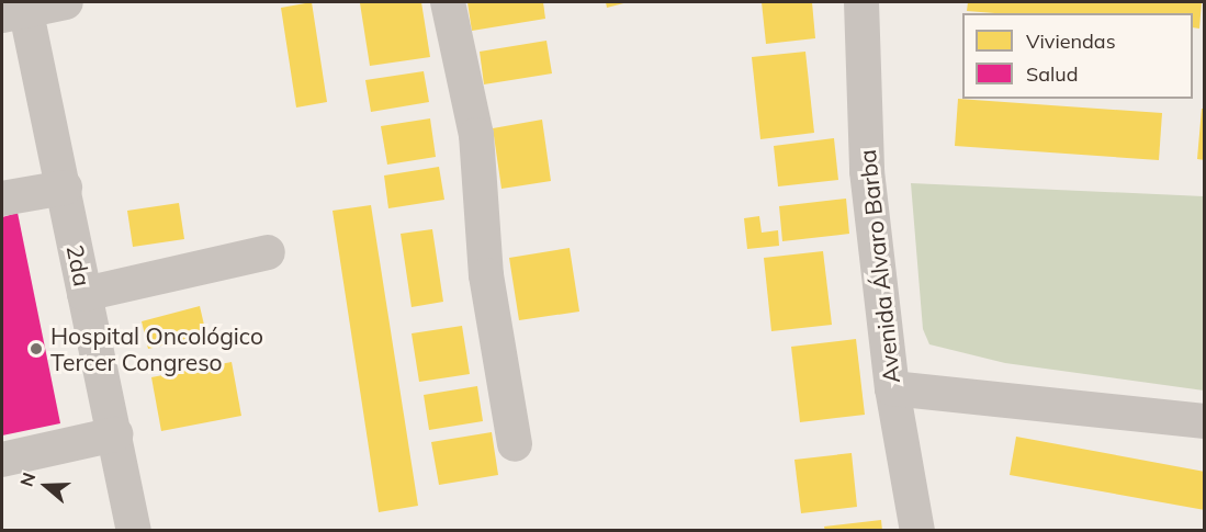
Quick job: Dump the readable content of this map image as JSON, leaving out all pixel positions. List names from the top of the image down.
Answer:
{
  "streets": {
    "street": ["2da", "Avenida Álvaro Barba"]
  },
  "places": ["Hospital Oncológico Tercer Congreso"],
  "legend": ["Viviendas", "Salud"],
  "north": "left"
}
